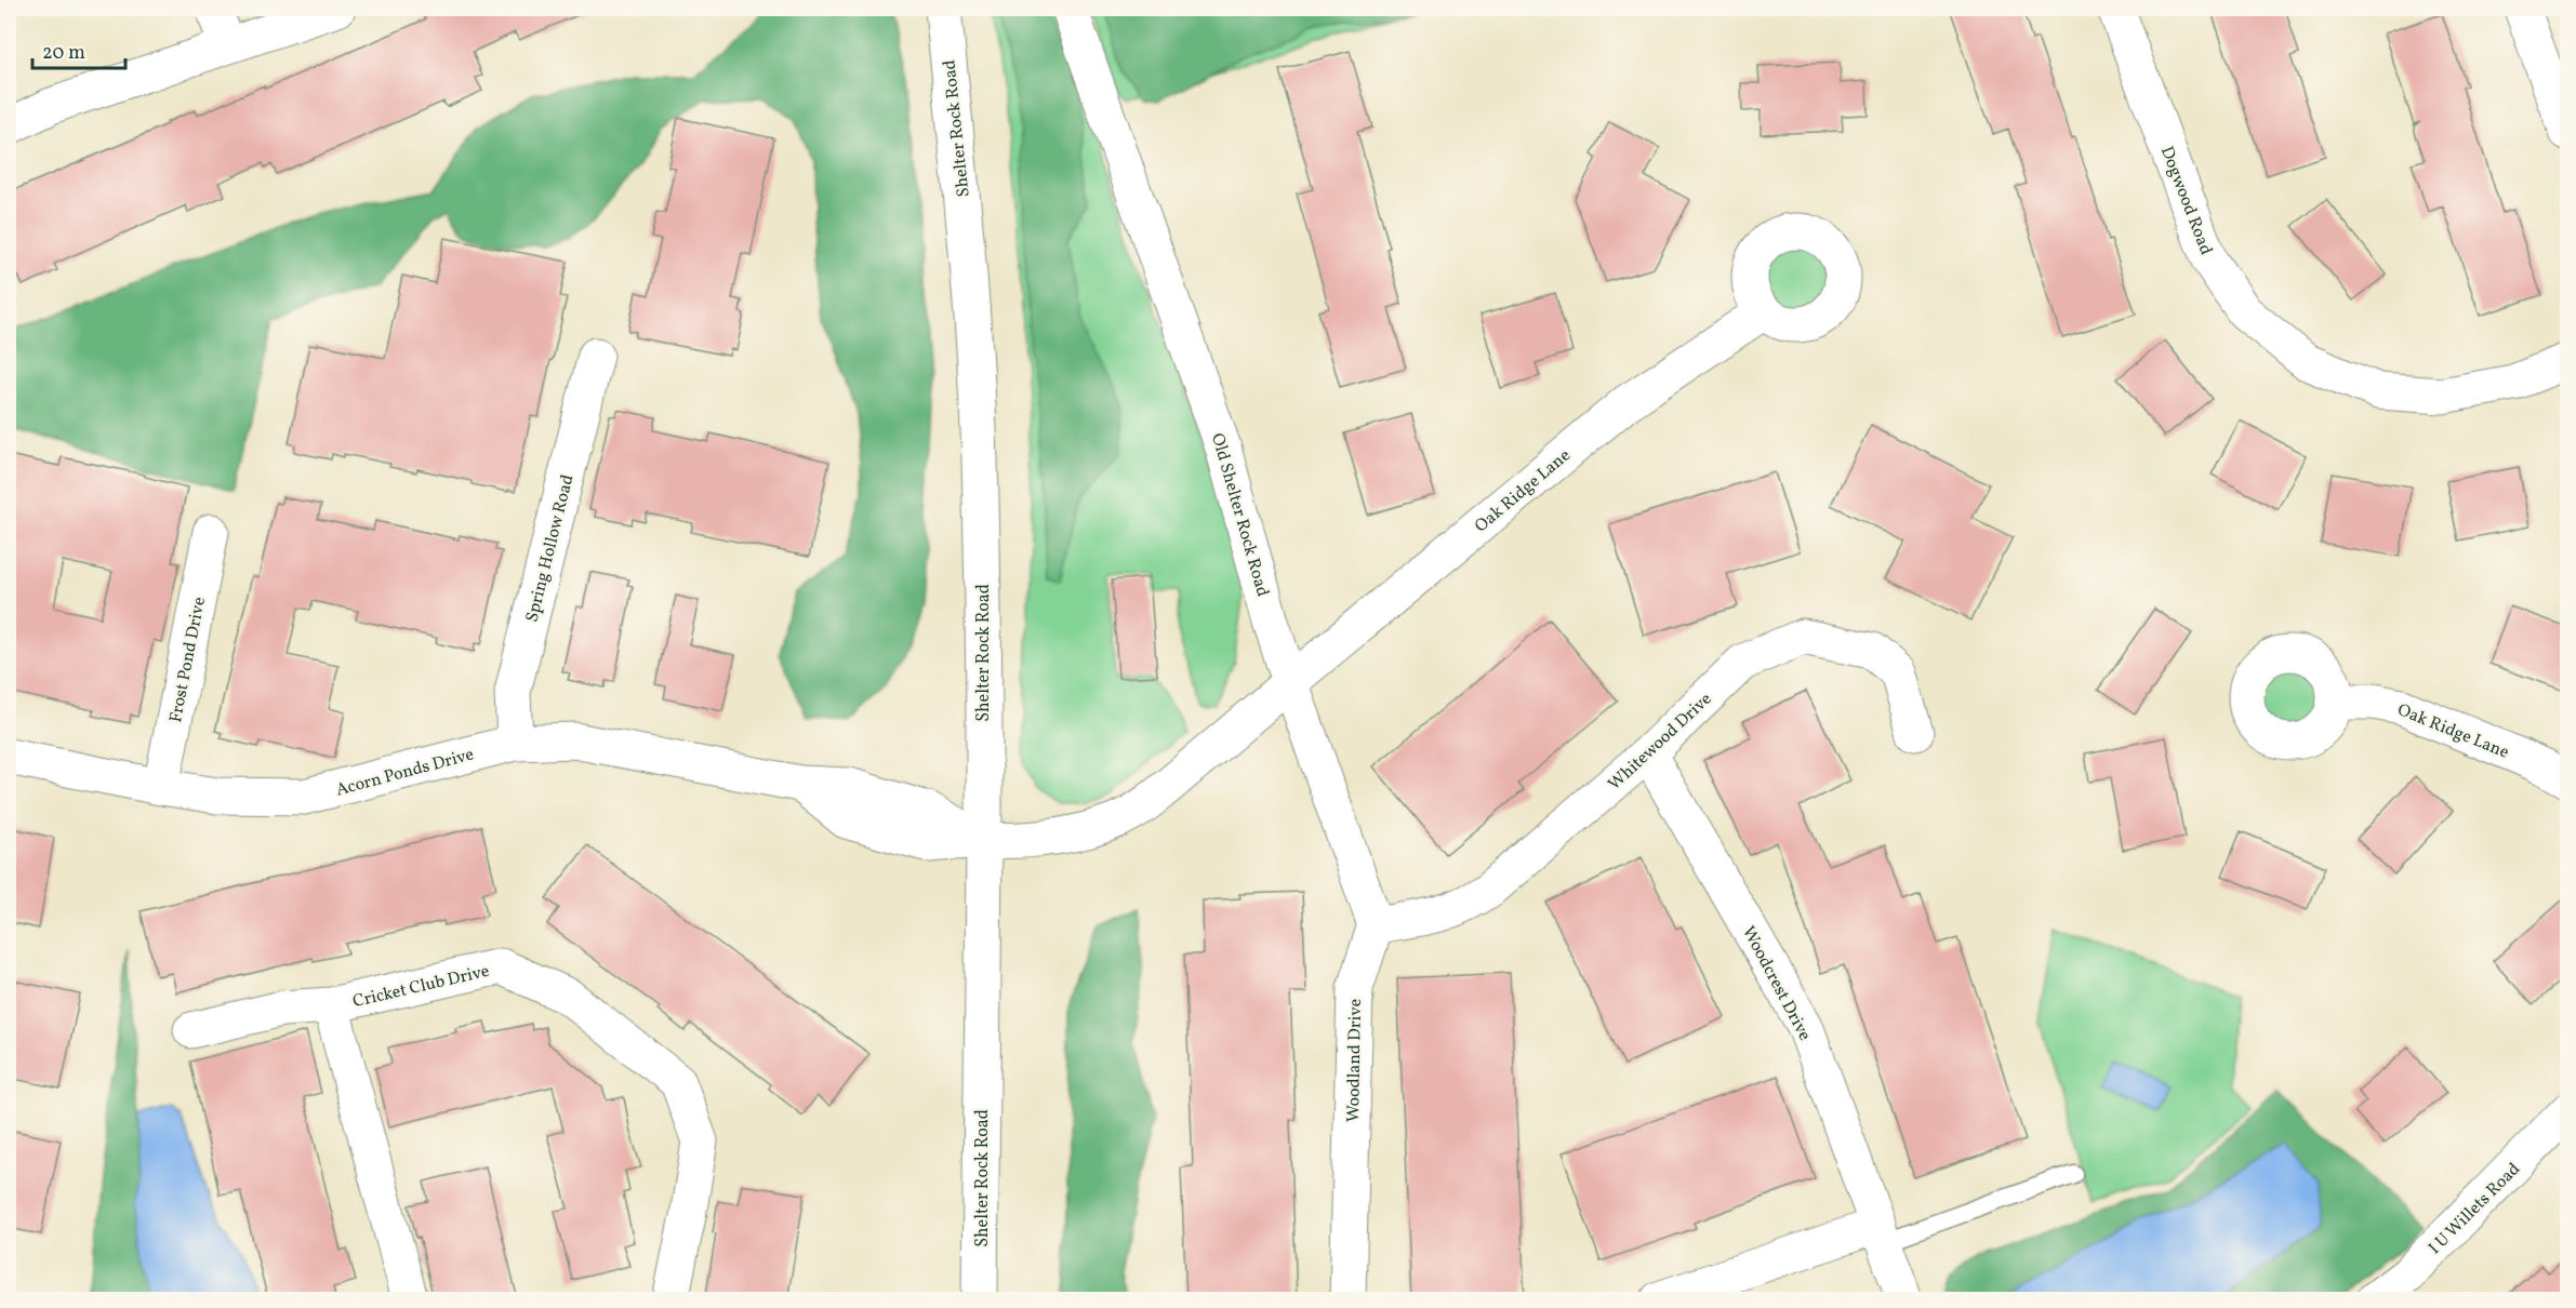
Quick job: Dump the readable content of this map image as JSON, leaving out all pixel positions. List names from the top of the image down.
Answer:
{
  "streets": {
    "street": [
      "Shelter Rock Road",
      "Dogwood Road",
      "Oak Ridge Lane",
      "Old Shelter Rock Road",
      "Spring Hollow Road",
      "Frost Pond Drive",
      "Whitewood Drive",
      "Acorn Ponds Drive",
      "Woodcrest Drive",
      "Cricket Club Drive",
      "Woodland Drive",
      "I U Willets Road"
    ]
  },
  "crossings": [
    ["Shelter Rock Road", "Acorn Ponds Drive"],
    ["Oak Ridge Lane", "Old Shelter Rock Road"],
    ["Spring Hollow Road", "Acorn Ponds Drive"],
    ["Frost Pond Drive", "Acorn Ponds Drive"],
    ["Whitewood Drive", "Woodcrest Drive"],
    ["Whitewood Drive", "Woodland Drive"]
  ],
  "scale_bar": "20 m"
}
